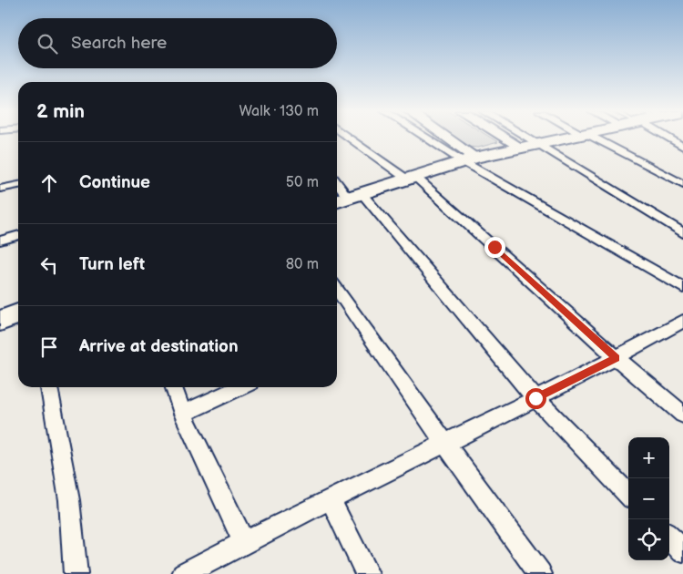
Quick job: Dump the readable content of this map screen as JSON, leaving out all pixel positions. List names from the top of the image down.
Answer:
{
  "page": {
    "search": "Search here",
    "heading": ["2 min", "Walk · 130 m"],
    "list": [
      ["Continue", "50 m"],
      ["Turn left", "80 m"],
      "Arrive at destination"
    ],
    "map_buttons": ["+", "−"]
  }
}
